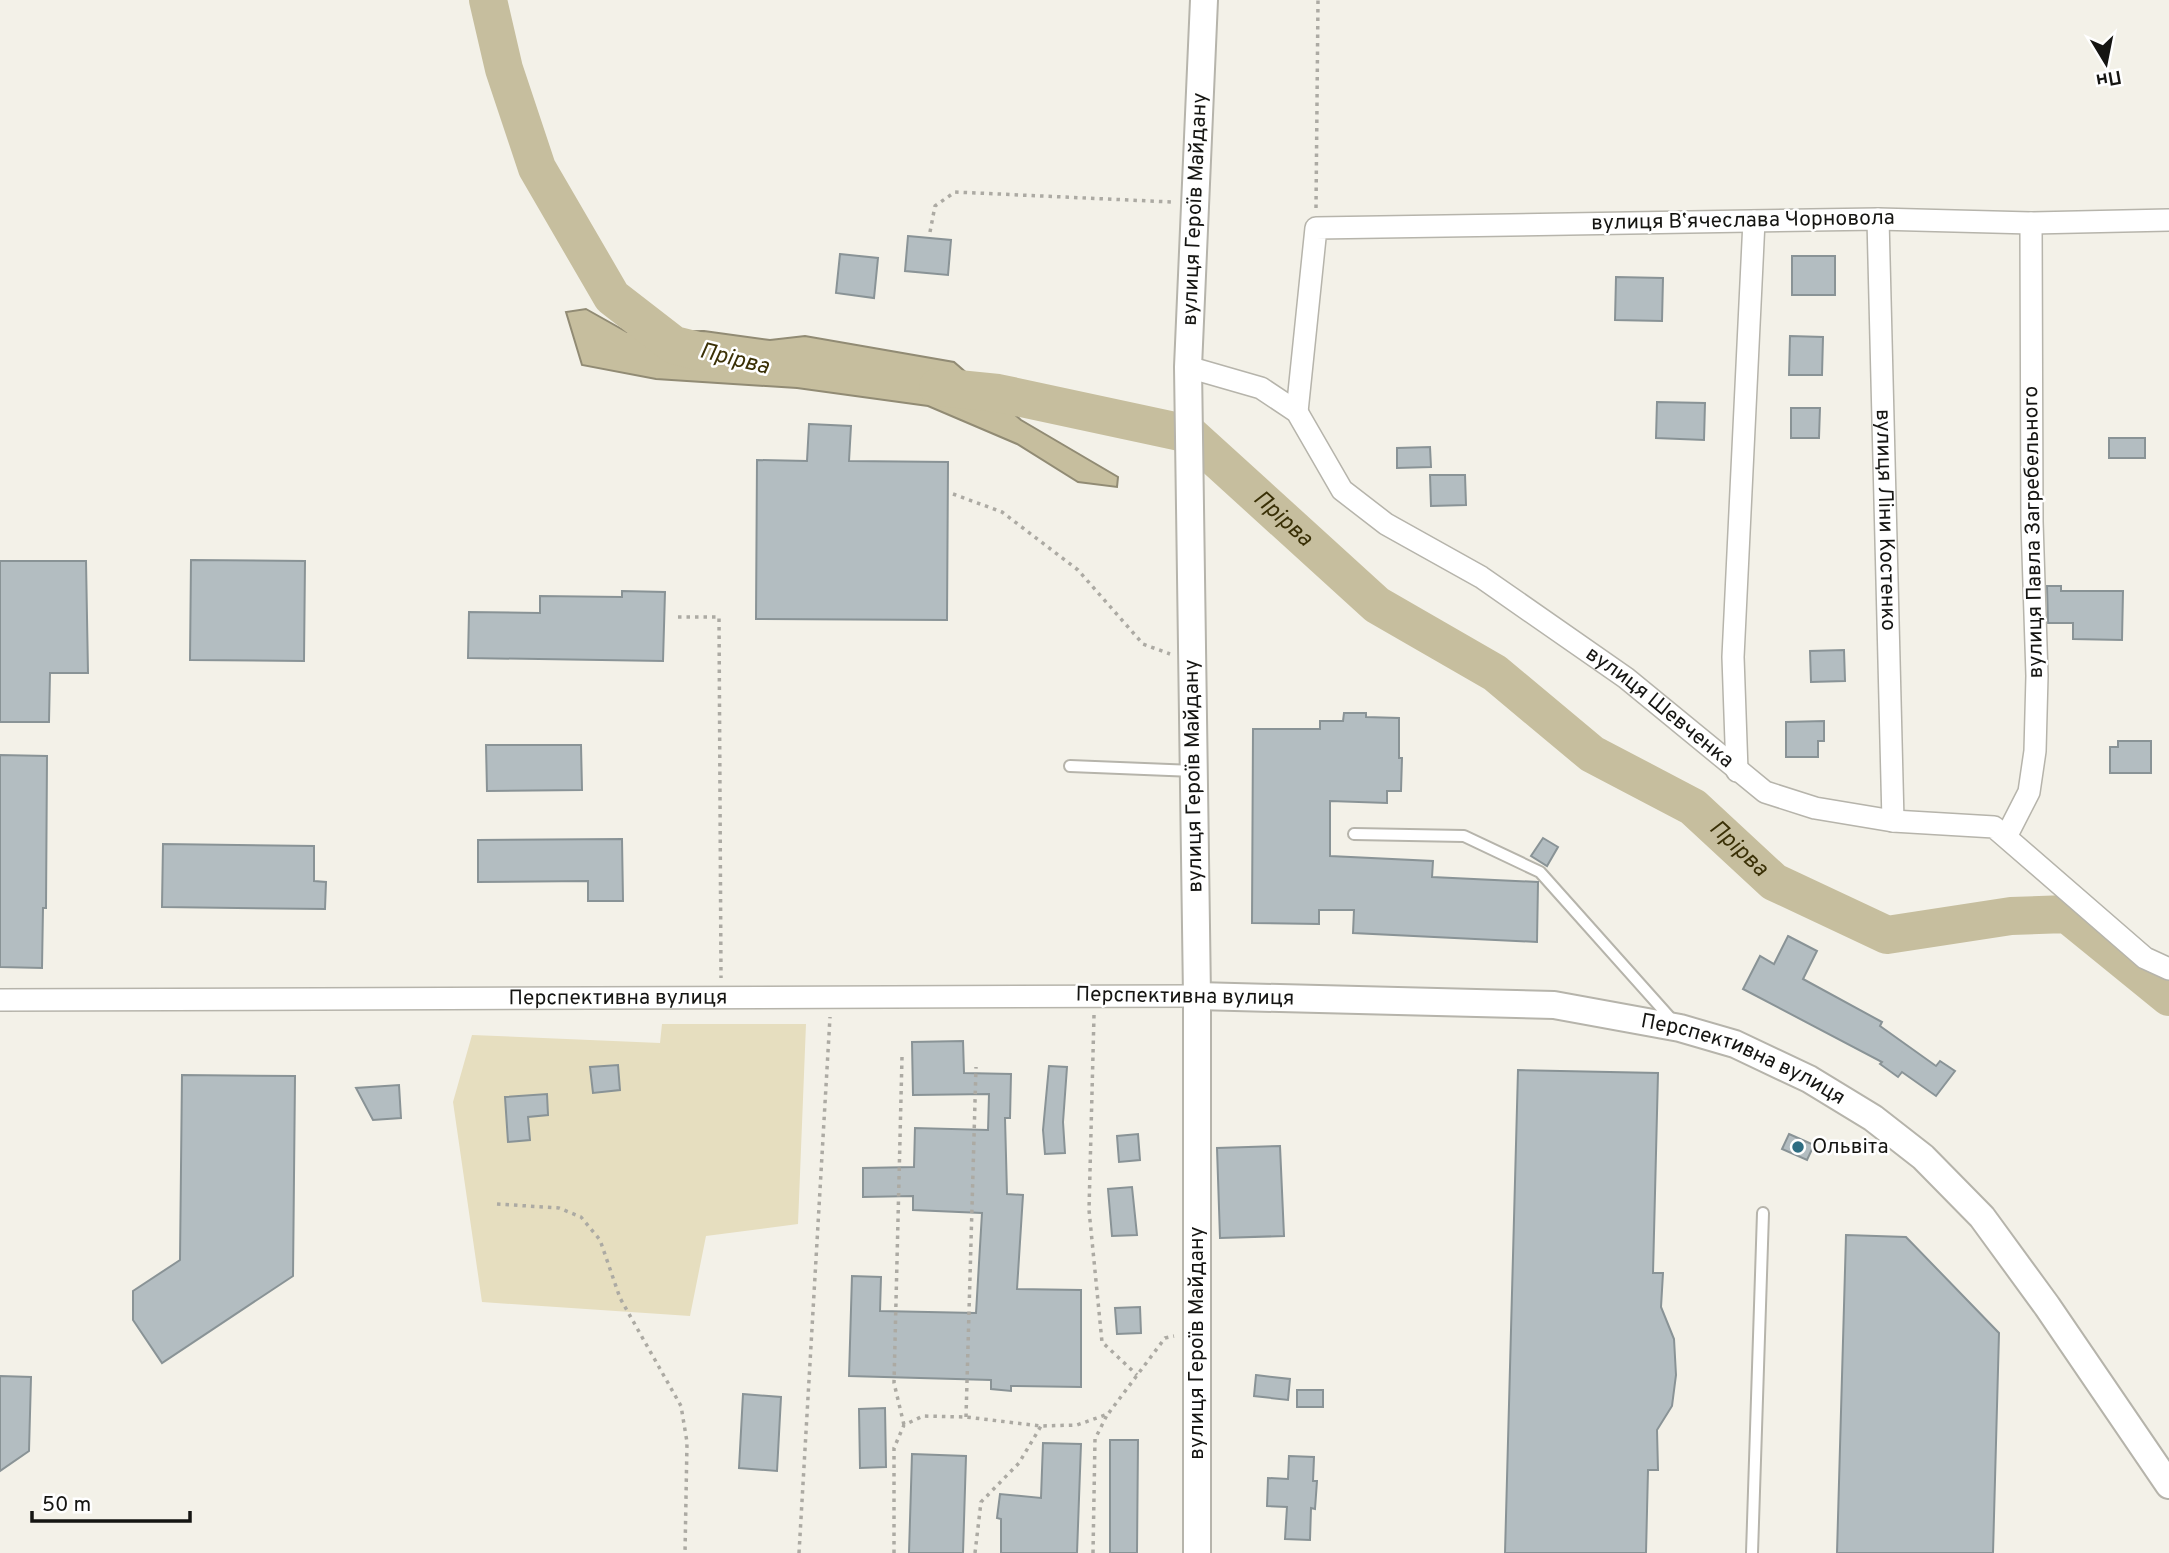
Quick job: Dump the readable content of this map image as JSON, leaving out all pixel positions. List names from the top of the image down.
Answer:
{
  "streets": {
    "street": [
      "вулиця Героїв Майдану",
      "вулиця Вʼячеслава Чорновола",
      "вулиця Ліни Костенко",
      "вулиця Павла Загребельного",
      "вулиця Шевченка",
      "Перспективна вулиця"
    ]
  },
  "crossings": [
    ["вулиця Героїв Майдану", "вулиця Шевченка"],
    ["вулиця Героїв Майдану", "Перспективна вулиця"],
    ["вулиця Вʼячеслава Чорновола", "вулиця Ліни Костенко"],
    ["вулиця Вʼячеслава Чорновола", "вулиця Павла Загребельного"],
    ["вулиця Ліни Костенко", "вулиця Шевченка"],
    ["вулиця Павла Загребельного", "вулиця Шевченка"]
  ],
  "water": ["Прірва"],
  "places": ["Ольвіта"],
  "scale_bar": "50 m",
  "north": "bottom"
}
